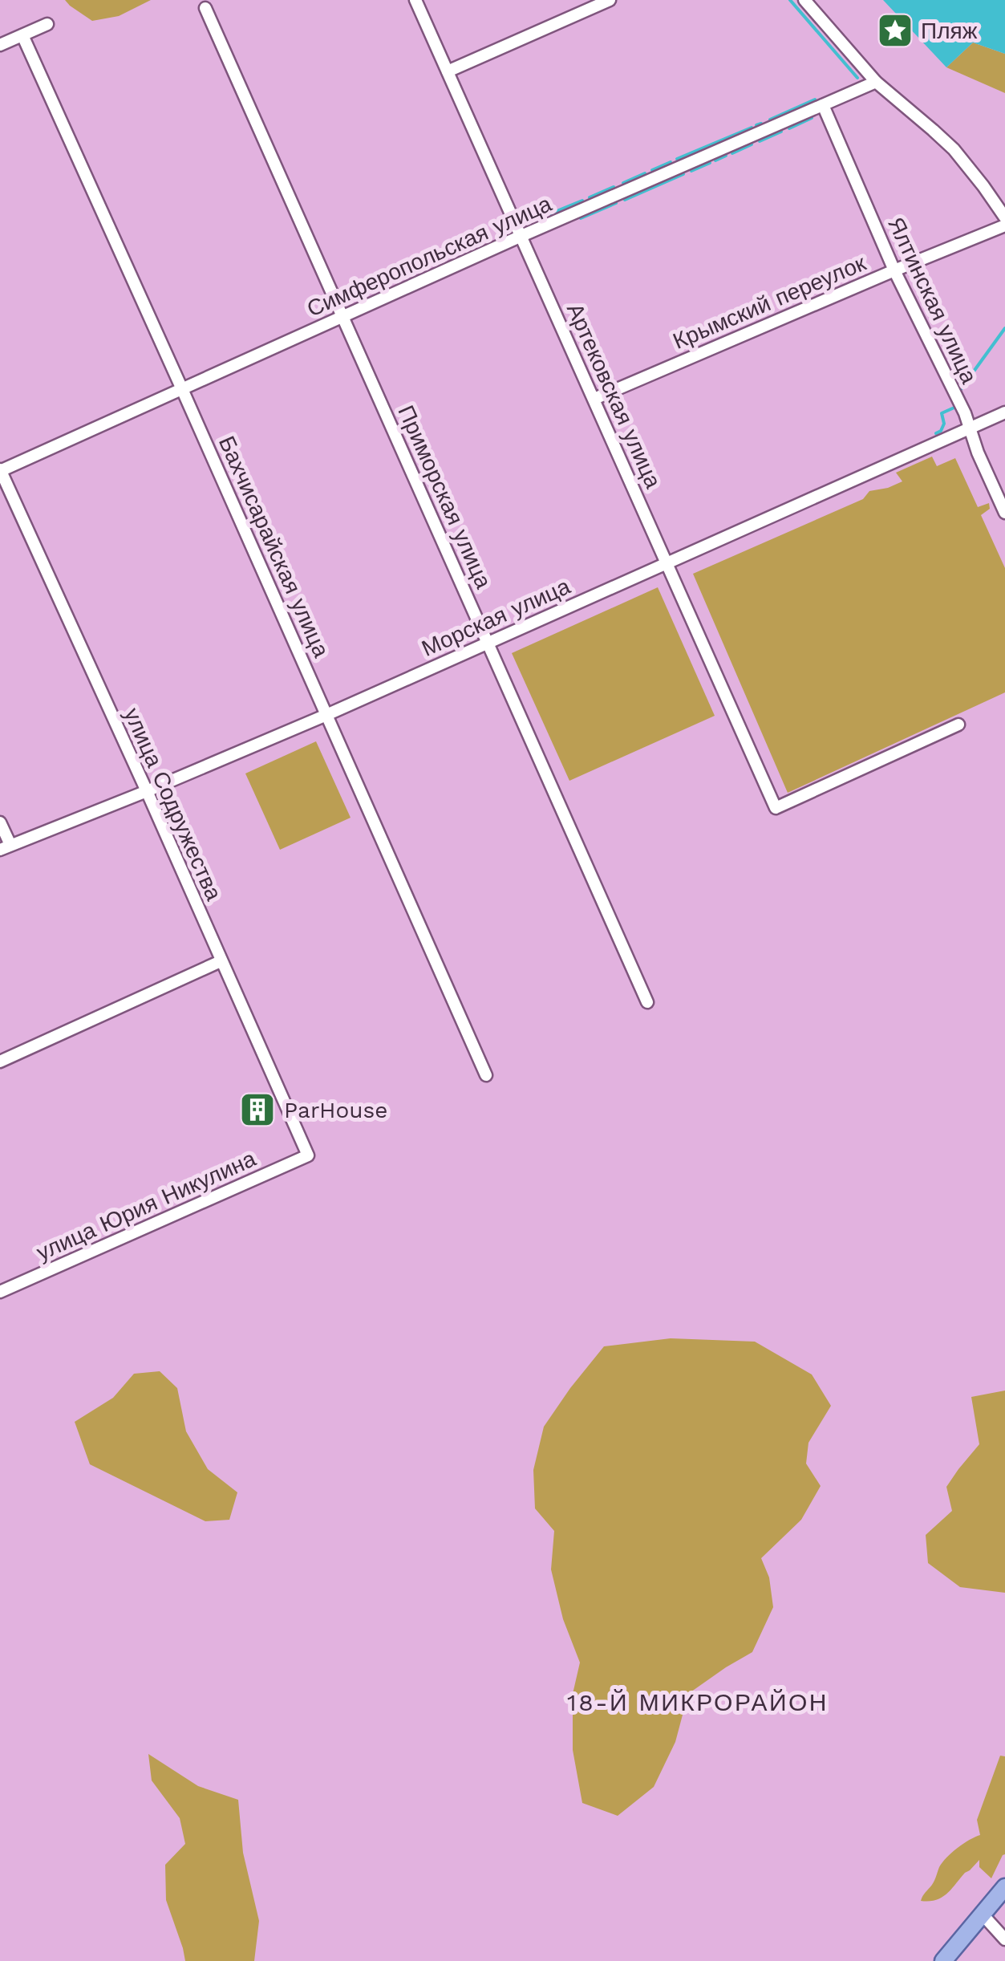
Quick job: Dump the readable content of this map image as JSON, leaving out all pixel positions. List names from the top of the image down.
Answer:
{
  "streets": {
    "street": [
      "Симферопольская улица",
      "Ялтинская улица",
      "Крымский переулок",
      "Артековская улица",
      "Приморская улица",
      "Бахчисарайская улица",
      "Морская улица",
      "улица Содружества",
      "улица Юрия Никулина"
    ]
  },
  "crossings": [
    ["Симферопольская улица", "Ялтинская улица"],
    ["Симферопольская улица", "Артековская улица"],
    ["Симферопольская улица", "Приморская улица"],
    ["Симферопольская улица", "Бахчисарайская улица"],
    ["Симферопольская улица", "улица Содружества"],
    ["Ялтинская улица", "Крымский переулок"],
    ["Ялтинская улица", "Морская улица"],
    ["Крымский переулок", "Артековская улица"],
    ["Артековская улица", "Морская улица"],
    ["Приморская улица", "Морская улица"],
    ["Бахчисарайская улица", "Морская улица"],
    ["Морская улица", "улица Содружества"],
    ["улица Содружества", "улица Юрия Никулина"]
  ],
  "districts": ["18-Й МИКРОРАЙОН"],
  "places": {
    "place": ["Пляж"],
    "building": ["ParHouse"]
  }
}
